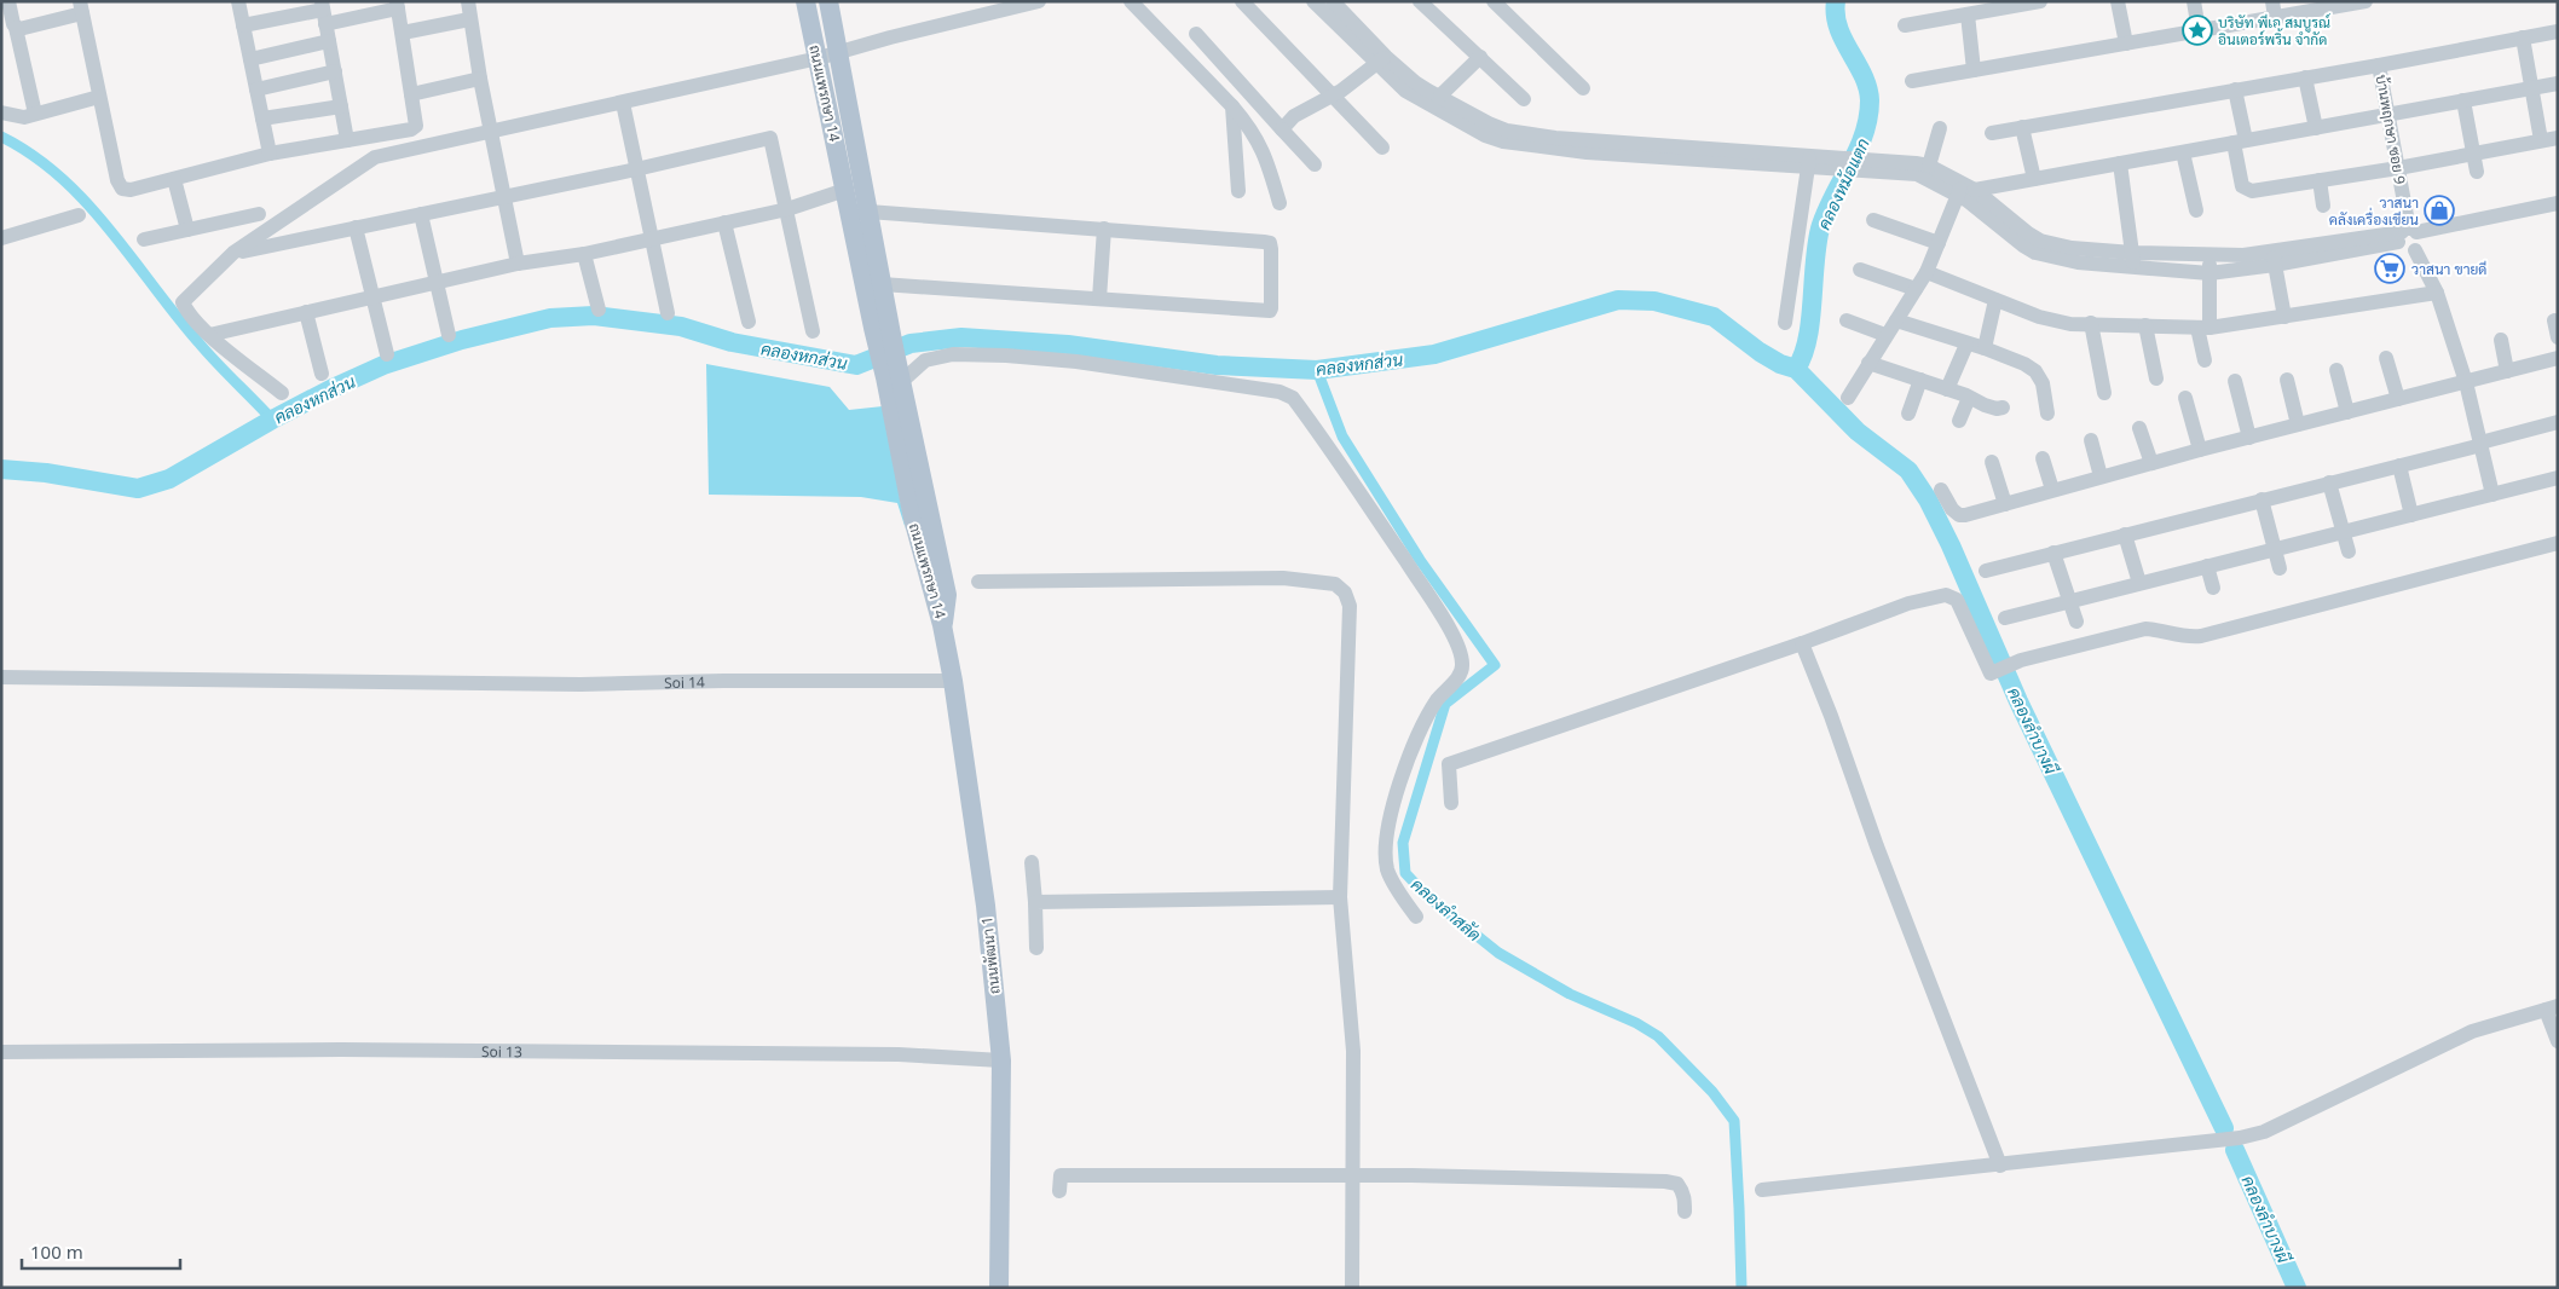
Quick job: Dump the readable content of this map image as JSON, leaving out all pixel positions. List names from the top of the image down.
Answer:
{
  "streets": {
    "main road": ["ถนนแพรกษา 14", "ถนนพัฒนา 1"],
    "street": ["บ้านพฤกษา ซอย 9", "Soi 14", "Soi 13"]
  },
  "crossings": [
    ["ถนนแพรกษา 14", "ถนนพัฒนา 1"],
    ["Soi 14", "ถนนพัฒนา 1"],
    ["ถนนพัฒนา 1", "Soi 13"]
  ],
  "water": [
    "คลองหม้อแตก",
    "คลองหกส่วน",
    "คลองลำบางผี",
    "คลองลำสลัด"
  ],
  "places": {
    "place": ["บริษัท พีเอ สมบูรณ์ อินเตอร์พริ้น จำกัด"],
    "shop": ["วาสนา คลังเครื่องเขียน"],
    "supermarket": ["วาสนา ขายดี"]
  },
  "scale_bar": "100 m"
}
